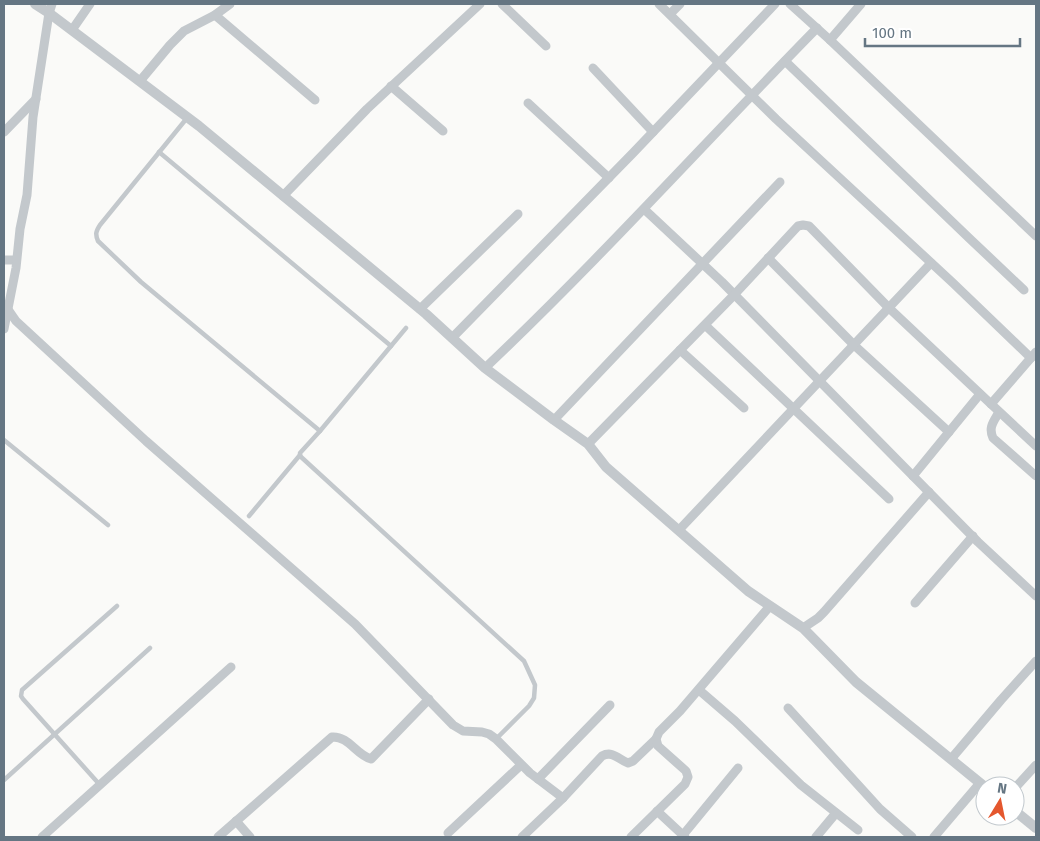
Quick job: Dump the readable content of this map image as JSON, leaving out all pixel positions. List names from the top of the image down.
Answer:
{
  "scale_bar": "100 m",
  "north": "top"
}
